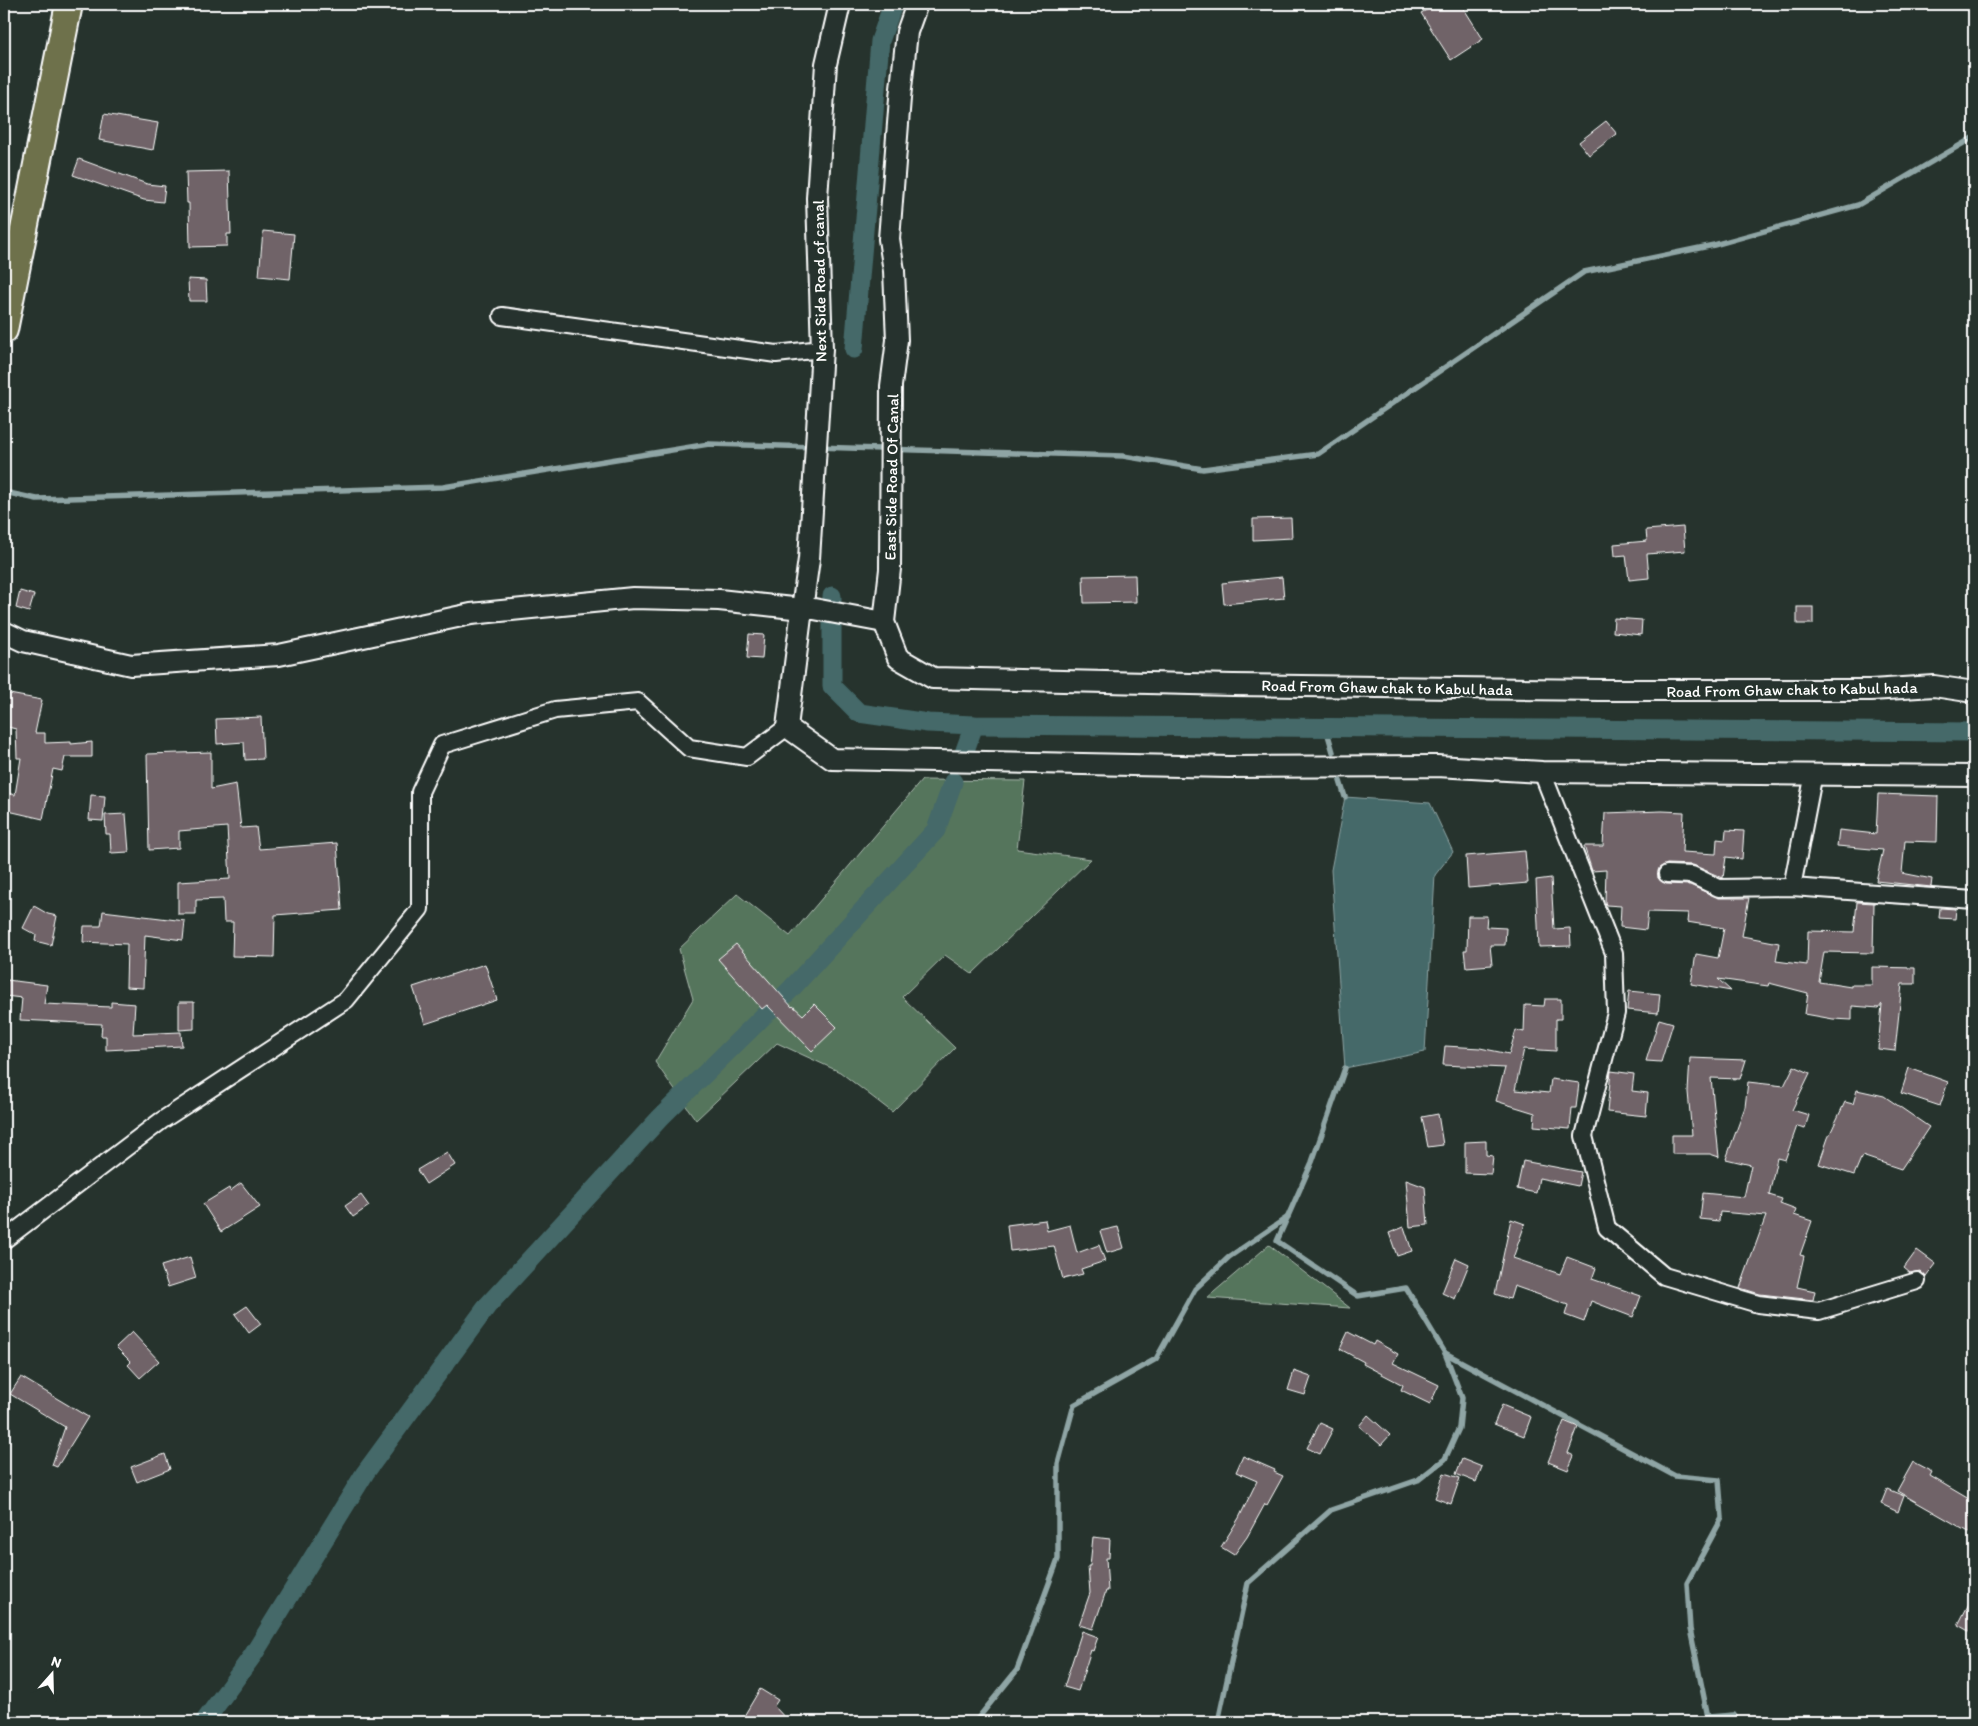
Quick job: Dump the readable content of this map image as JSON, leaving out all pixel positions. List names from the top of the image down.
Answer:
{
  "streets": {
    "street": ["Next Side Road of canal", "East Side Road Of Canal", "Road From Ghaw chak to Kabul hada"]
  },
  "crossings": [
    ["East Side Road Of Canal", "Road From Ghaw chak to Kabul hada"]
  ],
  "north": "top"
}
